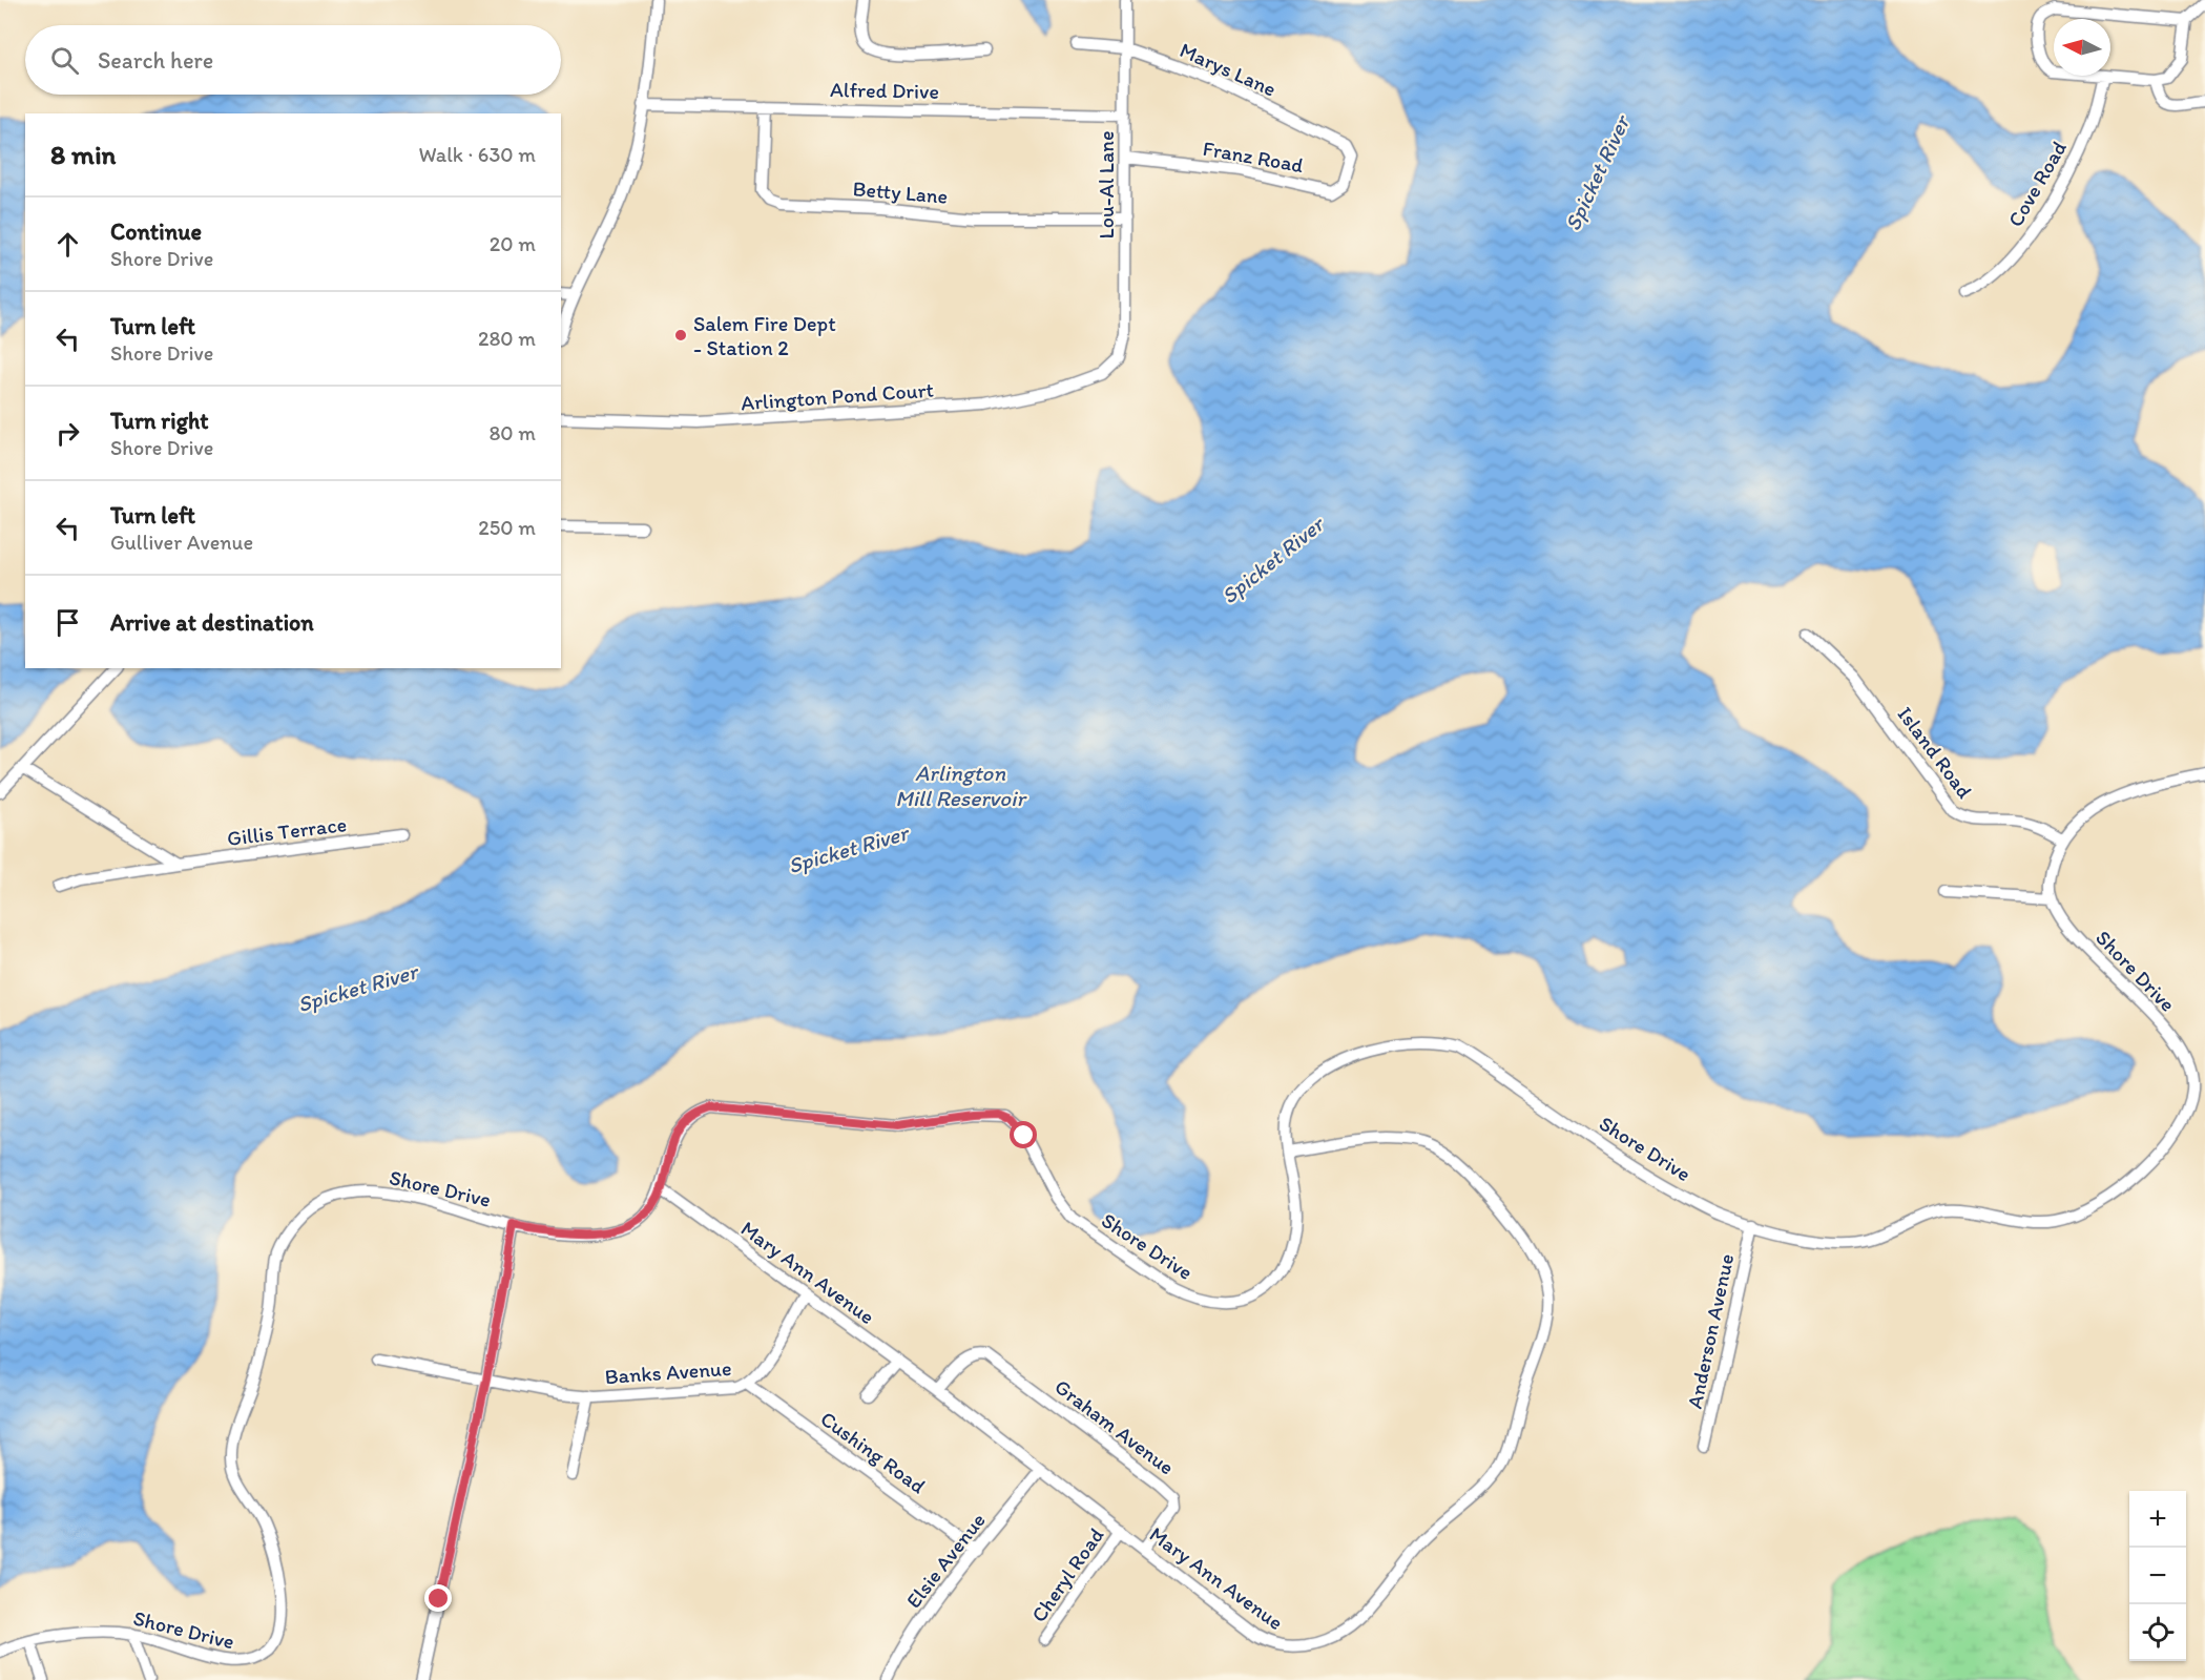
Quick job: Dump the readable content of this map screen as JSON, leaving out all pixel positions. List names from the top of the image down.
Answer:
{
  "streets": {
    "street": [
      "Marys Lane",
      "Alfred Drive",
      "Franz Road",
      "Cove Road",
      "Lou-Al Lane",
      "Betty Lane",
      "Arlington Pond Court",
      "Island Road",
      "Gillis Terrace",
      "Shore Drive",
      "Mary Ann Avenue",
      "Anderson Avenue",
      "Banks Avenue",
      "Graham Avenue",
      "Cushing Road",
      "Elsie Avenue",
      "Cheryl Road"
    ]
  },
  "crossings": [
    ["Marys Lane", "Franz Road"],
    ["Marys Lane", "Lou-Al Lane"],
    ["Alfred Drive", "Lou-Al Lane"],
    ["Alfred Drive", "Betty Lane"],
    ["Franz Road", "Lou-Al Lane"],
    ["Lou-Al Lane", "Betty Lane"],
    ["Lou-Al Lane", "Arlington Pond Court"],
    ["Shore Drive", "Mary Ann Avenue"],
    ["Shore Drive", "Anderson Avenue"],
    ["Mary Ann Avenue", "Banks Avenue"],
    ["Mary Ann Avenue", "Graham Avenue"],
    ["Mary Ann Avenue", "Elsie Avenue"],
    ["Mary Ann Avenue", "Cheryl Road"],
    ["Banks Avenue", "Cushing Road"],
    ["Cushing Road", "Elsie Avenue"]
  ],
  "water": ["Spicket River", "Arlington Mill Reservoir"],
  "places": ["Salem Fire Dept - Station 2"],
  "north": "left",
  "page": {
    "search": "Search here",
    "heading": ["8 min", "Walk · 630 m"],
    "list": [
      ["Continue", "Shore Drive", "20 m"],
      ["Turn left", "Shore Drive", "280 m"],
      ["Turn right", "Shore Drive", "80 m"],
      ["Turn left", "Gulliver Avenue", "250 m"],
      "Arrive at destination"
    ],
    "map_buttons": ["+", "−"]
  }
}
